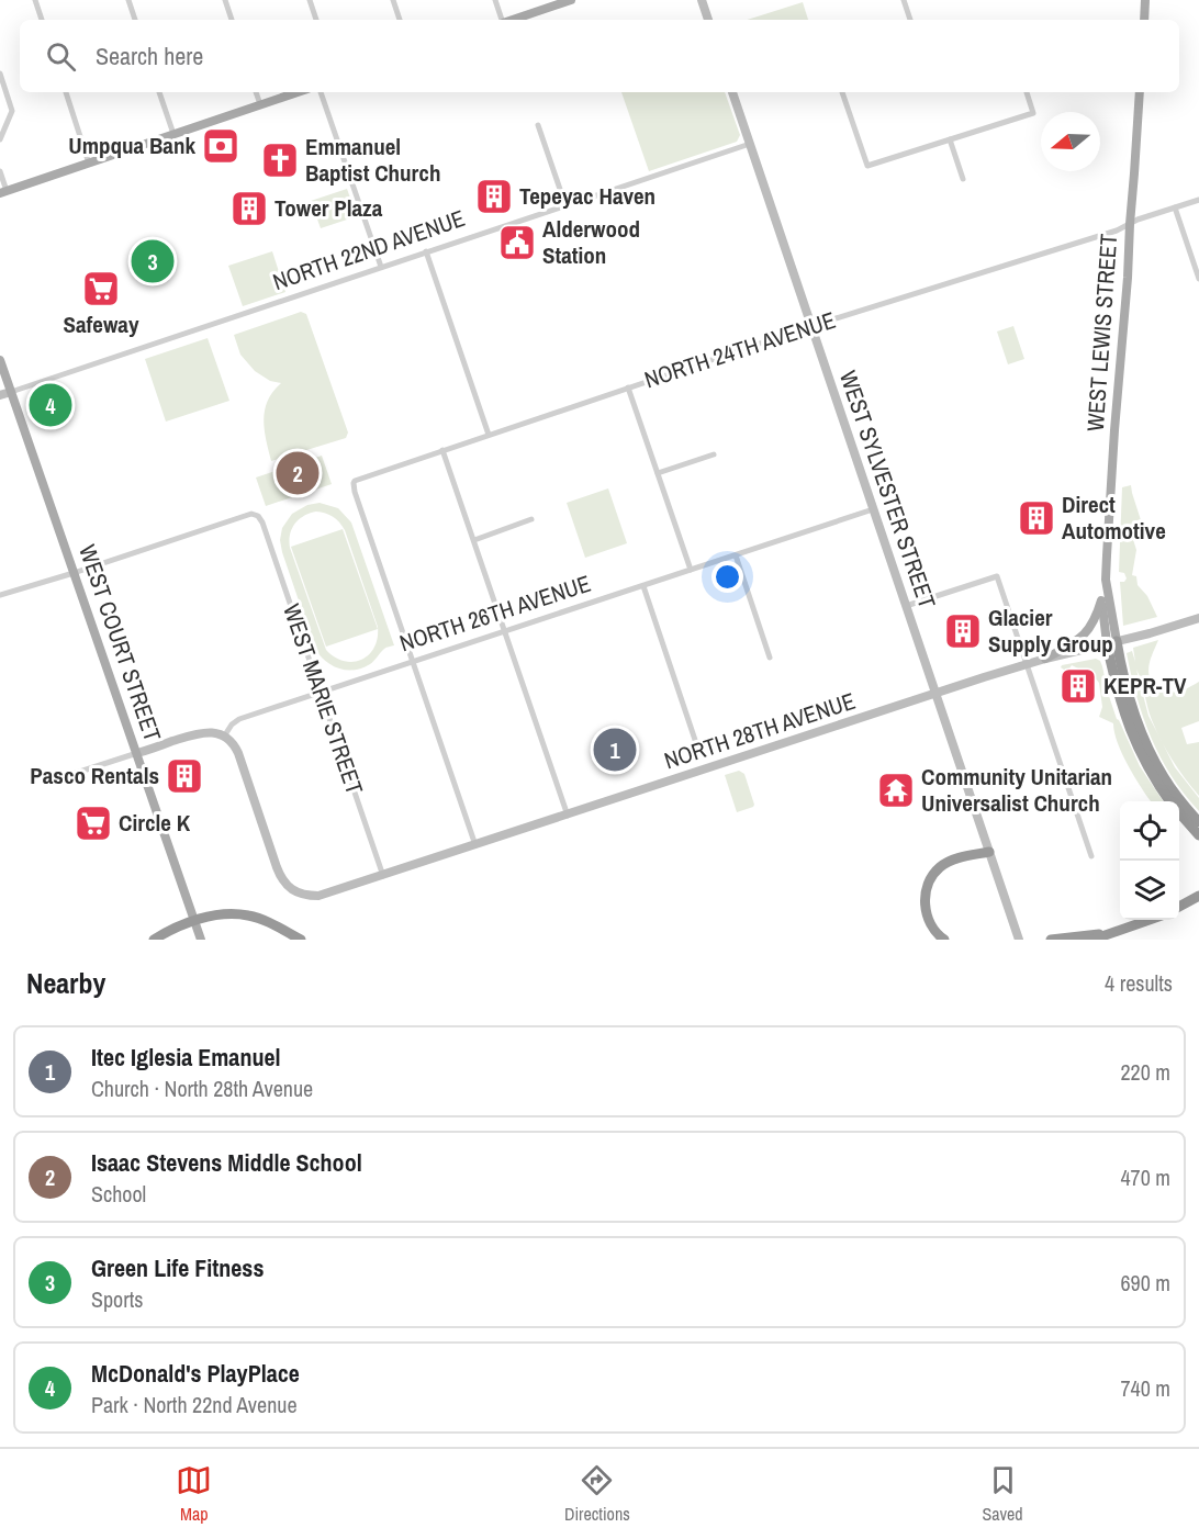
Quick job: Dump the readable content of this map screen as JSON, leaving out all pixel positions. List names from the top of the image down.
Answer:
{
  "streets": {
    "main road": ["WEST LEWIS STREET", "WEST COURT STREET"],
    "street": [
      "NORTH 22ND AVENUE",
      "NORTH 24TH AVENUE",
      "WEST SYLVESTER STREET",
      "NORTH 26TH AVENUE",
      "WEST MARIE STREET",
      "NORTH 28TH AVENUE"
    ]
  },
  "crossings": [
    ["NORTH 22ND AVENUE", "WEST SYLVESTER STREET"],
    ["NORTH 22ND AVENUE", "WEST COURT STREET"],
    ["WEST LEWIS STREET", "NORTH 24TH AVENUE"],
    ["WEST LEWIS STREET", "NORTH 28TH AVENUE"],
    ["NORTH 24TH AVENUE", "WEST SYLVESTER STREET"],
    ["NORTH 24TH AVENUE", "NORTH 26TH AVENUE"],
    ["WEST SYLVESTER STREET", "NORTH 26TH AVENUE"],
    ["WEST SYLVESTER STREET", "NORTH 28TH AVENUE"],
    ["NORTH 26TH AVENUE", "WEST MARIE STREET"],
    ["NORTH 26TH AVENUE", "NORTH 28TH AVENUE"],
    ["WEST COURT STREET", "WEST MARIE STREET"],
    ["WEST MARIE STREET", "NORTH 28TH AVENUE"]
  ],
  "places": {
    "bank": ["Umpqua Bank"],
    "church": ["Emmanuel Baptist Church"],
    "building": [
      "Tepeyac Haven",
      "Tower Plaza",
      "Direct Automotive",
      "Glacier Supply Group",
      "KEPR-TV",
      "Pasco Rentals"
    ],
    "public building": ["Alderwood Station"],
    "supermarket": ["Safeway", "Circle K"],
    "temple": ["Community Unitarian Universalist Church"]
  },
  "north": "left",
  "page": {
    "search": "Search here",
    "pins": [
      "3",
      "4",
      "2",
      "1"
    ],
    "heading": ["Nearby", "4 results"],
    "list": [
      {
        "mark": "1",
        "name": "Itec Iglesia Emanuel",
        "note": "Church · North 28th Avenue",
        "value": "220 m"
      },
      {
        "mark": "2",
        "name": "Isaac Stevens Middle School",
        "note": "School",
        "value": "470 m"
      },
      {
        "mark": "3",
        "name": "Green Life Fitness",
        "note": "Sports",
        "value": "690 m"
      },
      {
        "mark": "4",
        "name": "McDonald's PlayPlace",
        "note": "Park · North 22nd Avenue",
        "value": "740 m"
      }
    ],
    "nav": ["Map", "Directions", "Saved"]
  }
}
